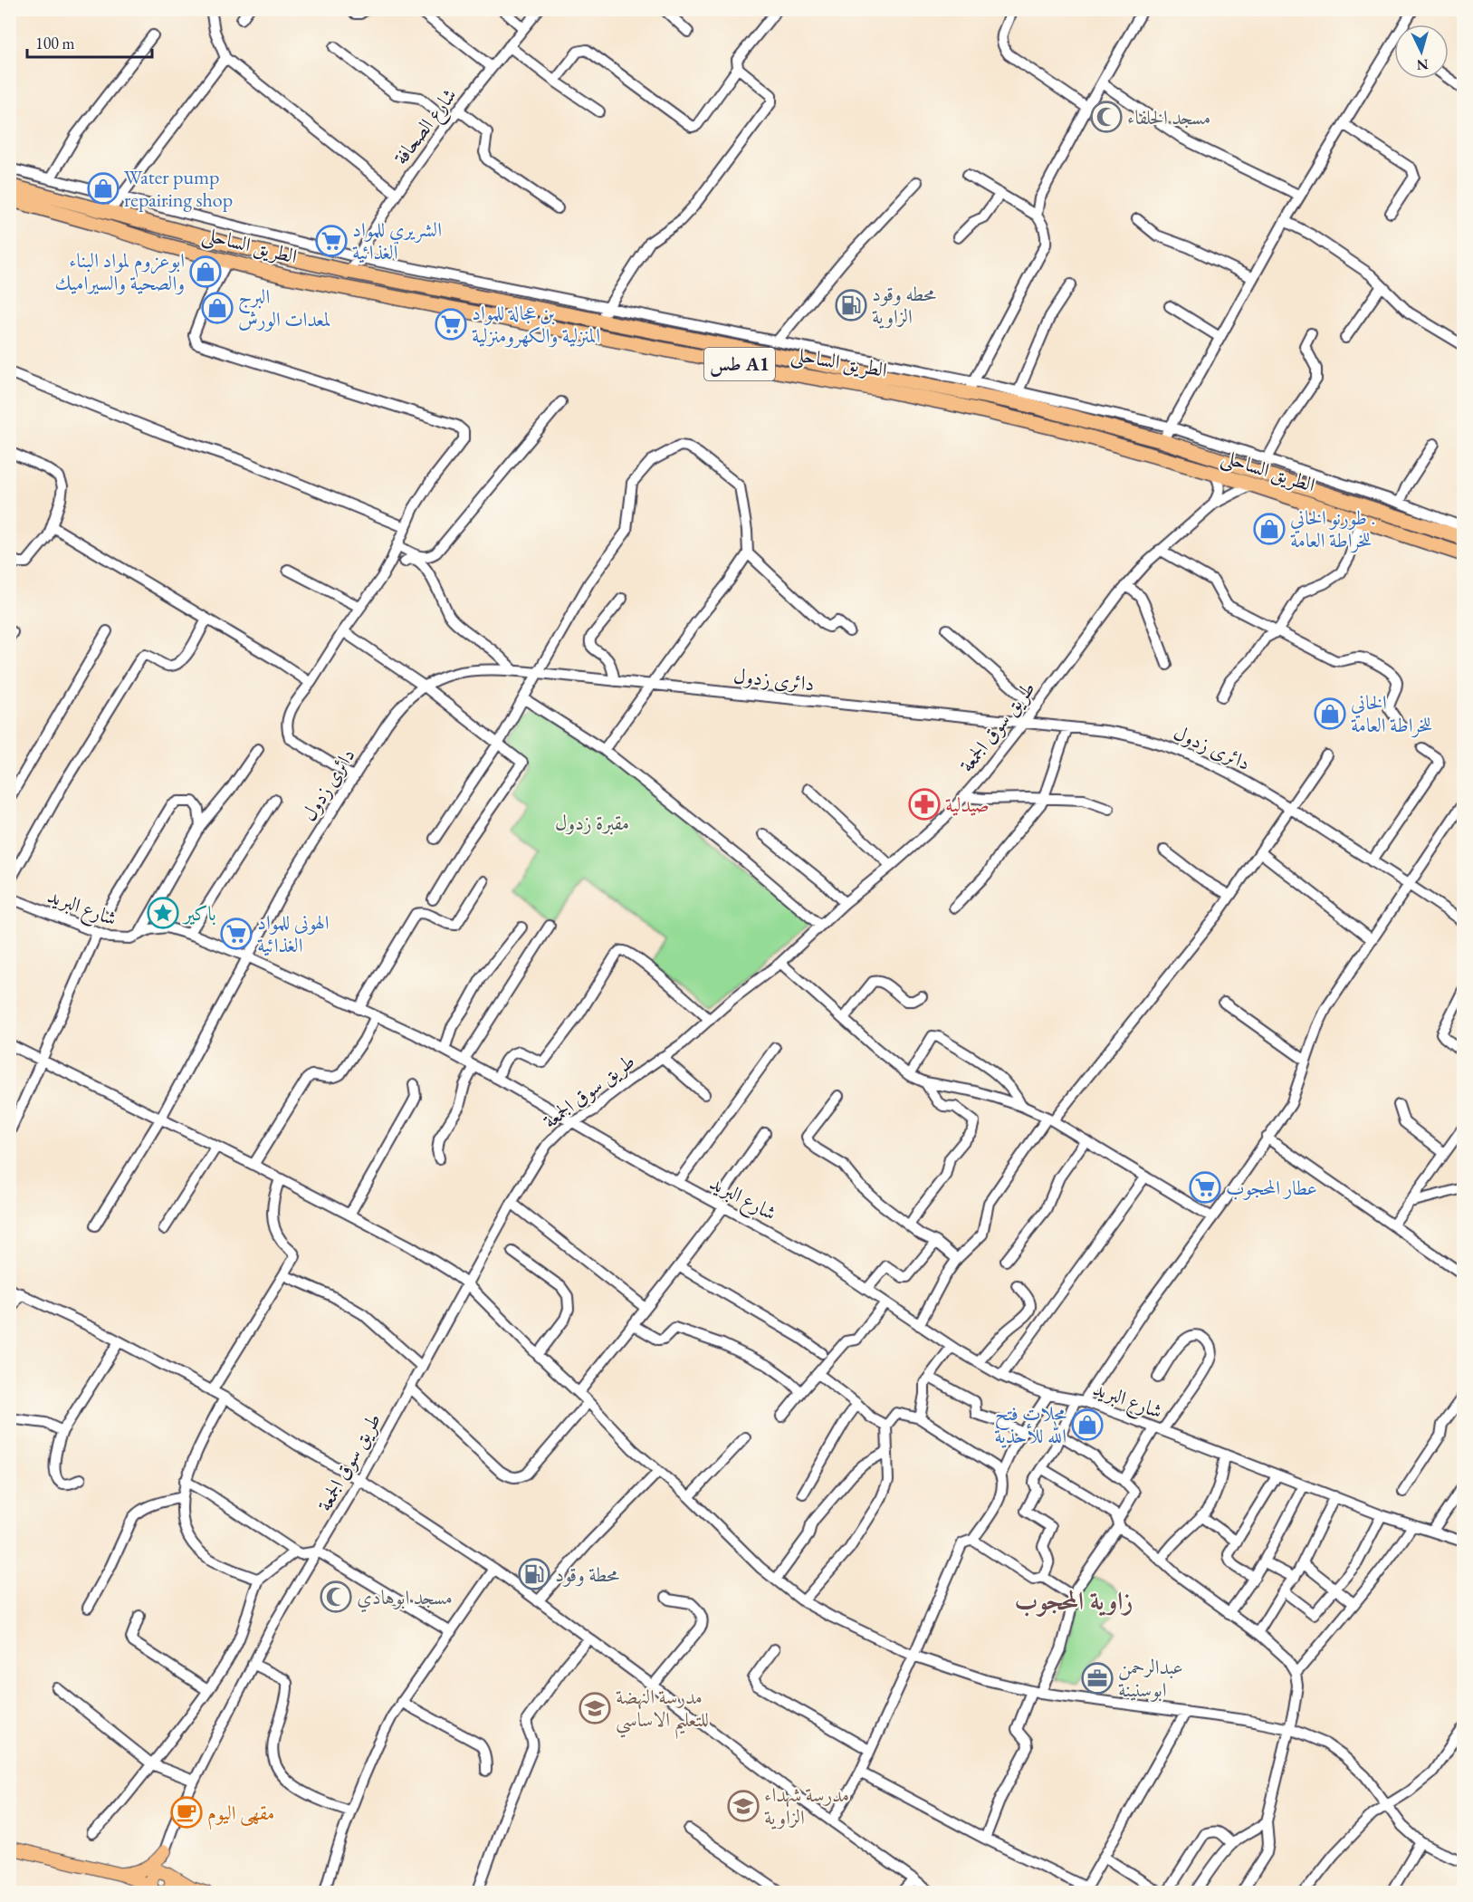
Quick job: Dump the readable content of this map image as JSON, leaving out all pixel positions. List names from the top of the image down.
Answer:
{
  "streets": {
    "highway": ["الطريق الساحلى", "طس A1"],
    "street": [
      "شارع الصحافة",
      "دائرى زدول",
      "طريق سوق الجمعة",
      "شارع البريد"
    ]
  },
  "crossings": [
    ["شارع الصحافة", "الطريق الساحلى"],
    ["الطريق الساحلى", "طريق سوق الجمعة"],
    ["دائرى زدول", "طريق سوق الجمعة"],
    ["دائرى زدول", "شارع البريد"],
    ["طريق سوق الجمعة", "شارع البريد"]
  ],
  "districts": ["زاوية المحجوب"],
  "parks": ["مقبرة زدول"],
  "places": {
    "mosque": ["مسجد الخلفاء", "مسجد ابوهادي"],
    "shop": [
      "Water pump repairing shop",
      "ابوعزوم لمواد البناء والصحية والسيراميك",
      "البرج لمعدات الورش",
      "طورنو الخاني . للخراطة العامة",
      "الخاني للخراطة العامة",
      "محلات فتح الله للأحذية"
    ],
    "supermarket": [
      "الشريري للمواد الغذائية",
      "بن عجالة للمواد المنزلية والكهرومنزلية",
      "الهونى للمواد الغذائية",
      "عطار المحجوب"
    ],
    "fuel station": ["محطه وقود الزاوية", "محطة وقود"],
    "pharmacy": ["صيدلية"],
    "place": ["باكير"],
    "office": ["عبدالرحمن ابوسنينة"],
    "school or university": ["مدرسة النهضة للتعليم الاساسي", "مدرسة شهداء الزاوية"],
    "cafe": ["مقهى اليوم"]
  },
  "scale_bar": "100 m",
  "north": "bottom"
}
